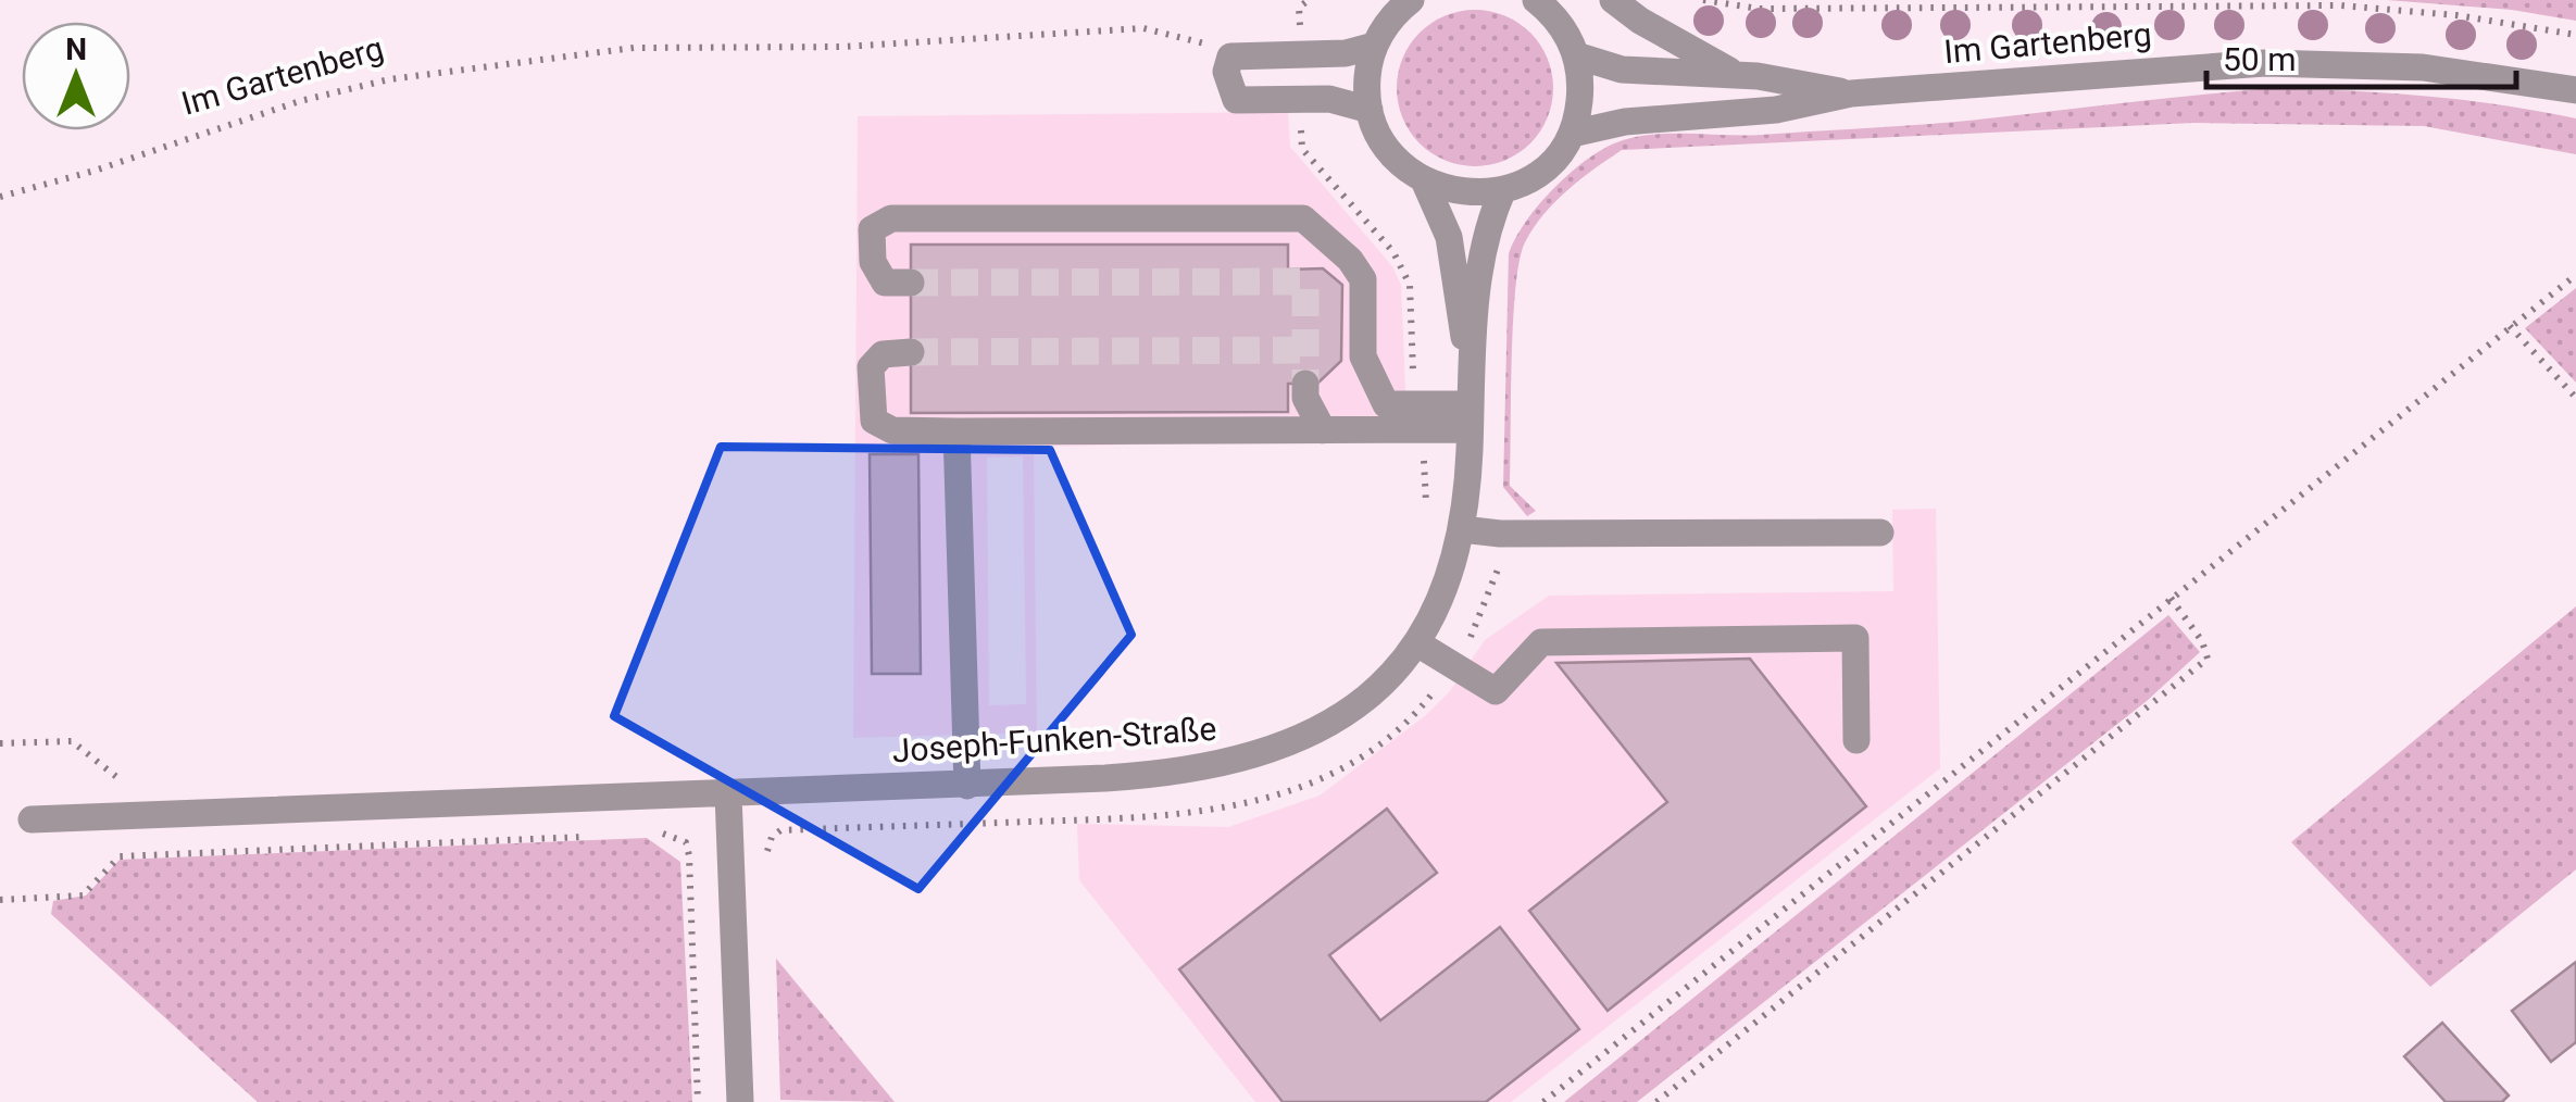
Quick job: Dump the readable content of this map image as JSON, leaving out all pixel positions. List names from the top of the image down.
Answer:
{
  "streets": {
    "street": ["Im Gartenberg", "Joseph-Funken-Straße"]
  },
  "scale_bar": "50 m",
  "north": "top"
}
